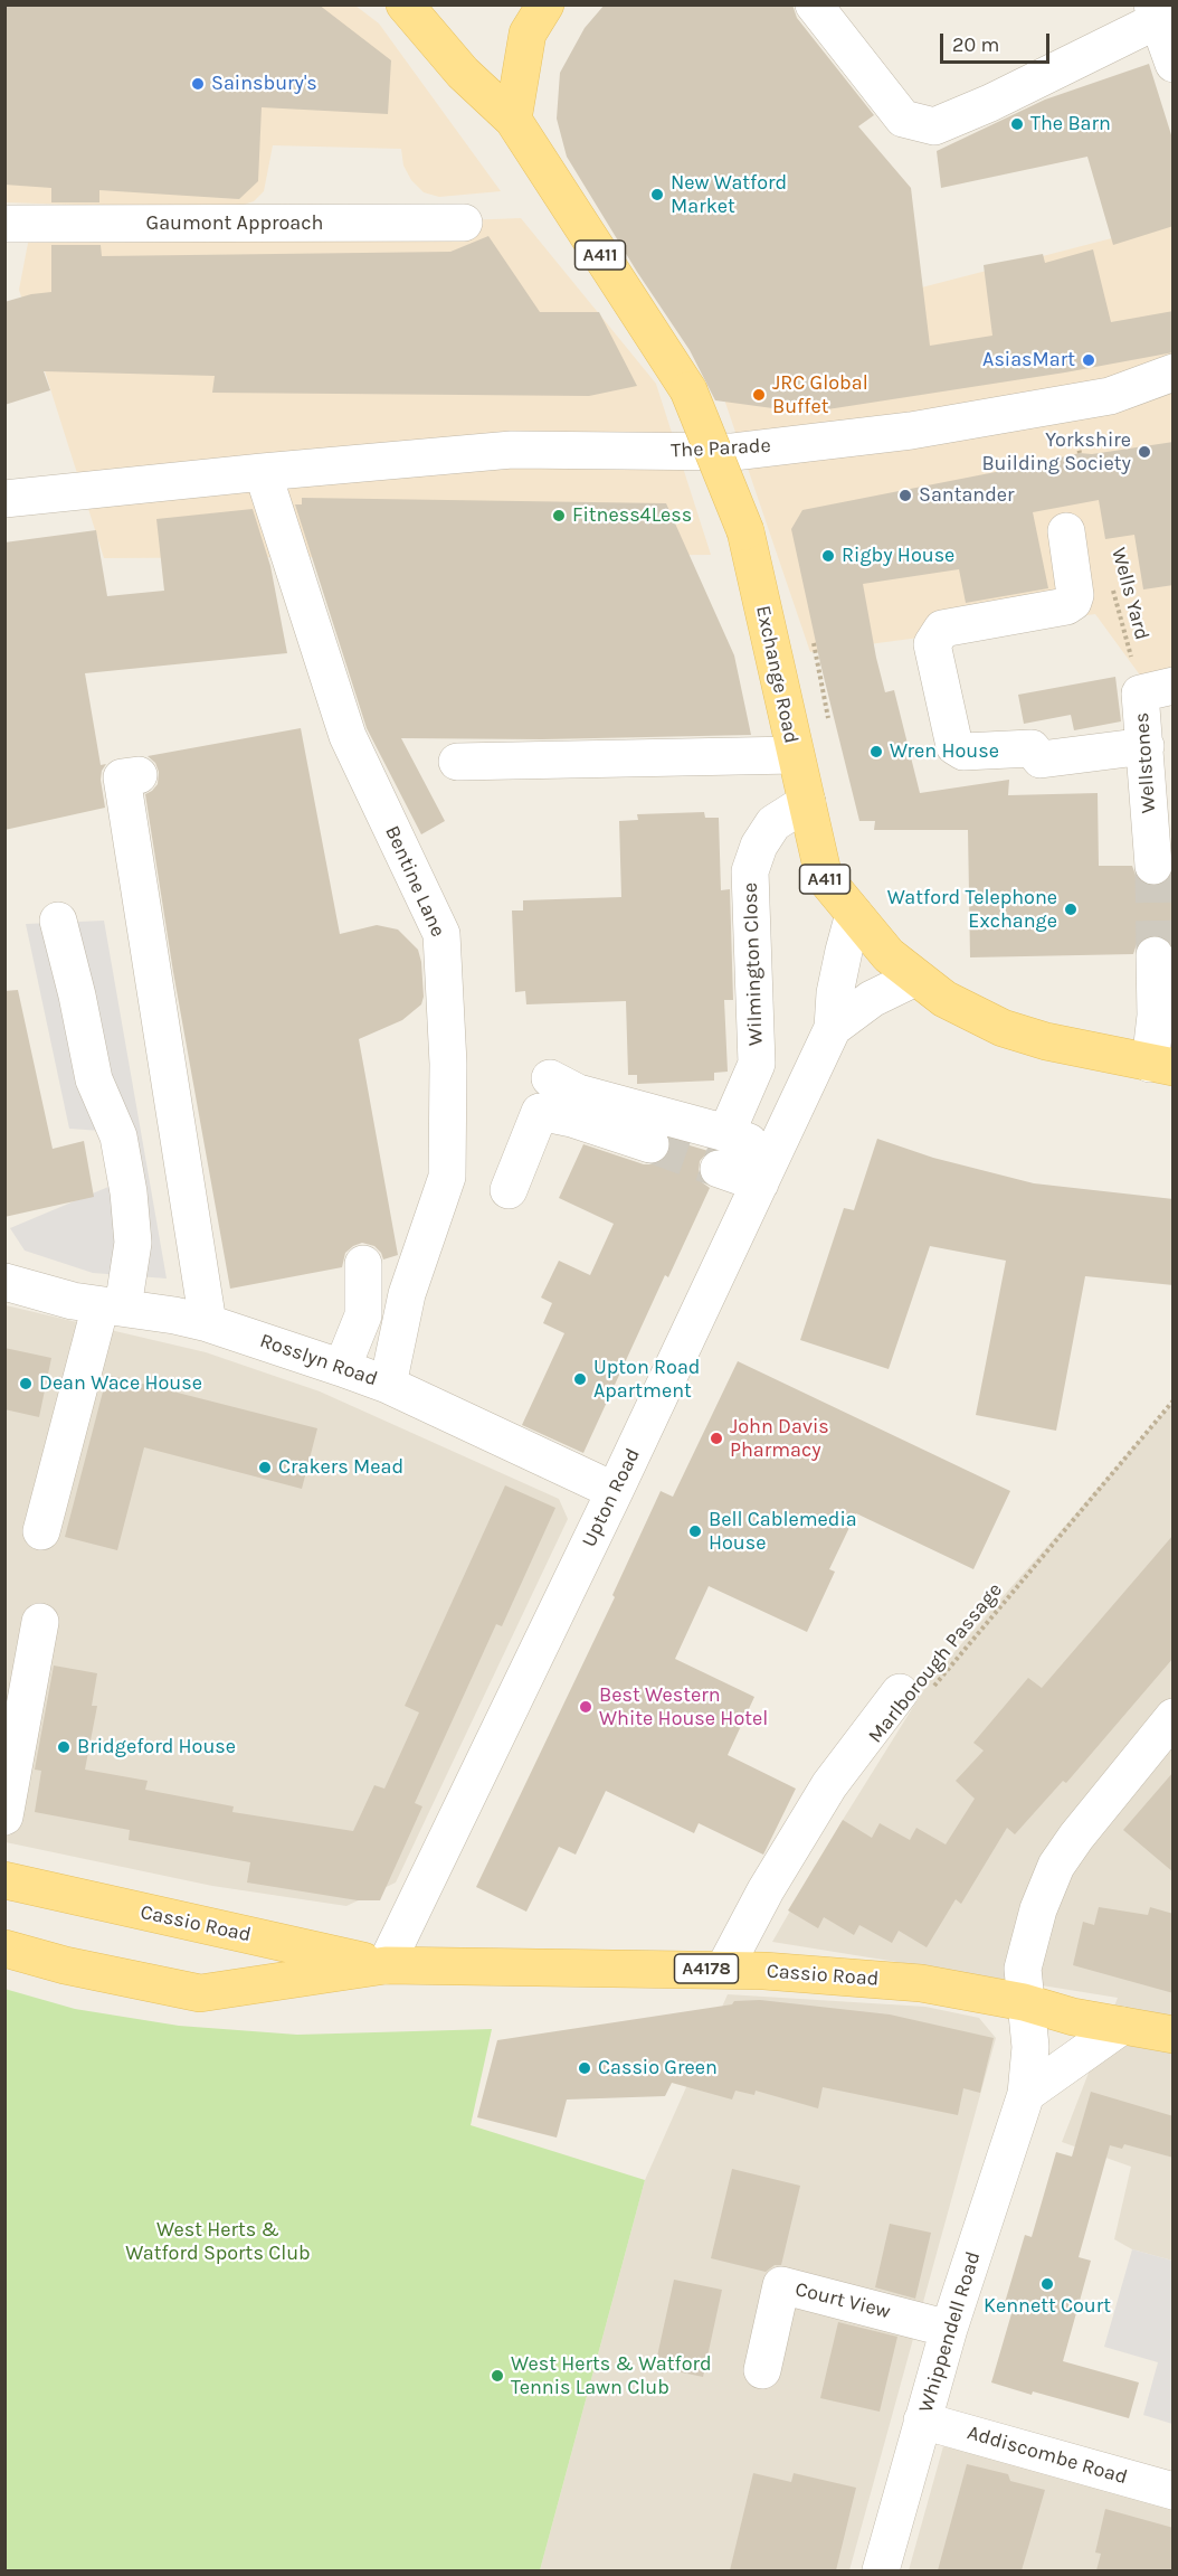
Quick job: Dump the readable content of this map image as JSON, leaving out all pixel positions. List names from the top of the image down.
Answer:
{
  "streets": {
    "main road": [
      "A411",
      "Exchange Road",
      "Cassio Road",
      "A4178"
    ],
    "street": [
      "Gaumont Approach",
      "The Parade",
      "Wellstones",
      "Bentine Lane",
      "Wilmington Close",
      "Rosslyn Road",
      "Upton Road",
      "Court View",
      "Whippendell Road",
      "Addiscombe Road"
    ],
    "path": ["Wells Yard", "Marlborough Passage"]
  },
  "crossings": [
    ["A411", "Exchange Road"],
    ["The Parade", "Bentine Lane"],
    ["Wells Yard", "Wellstones"],
    ["Exchange Road", "Wilmington Close"],
    ["Exchange Road", "Upton Road"],
    ["Bentine Lane", "Rosslyn Road"],
    ["Rosslyn Road", "Upton Road"],
    ["Upton Road", "Cassio Road"],
    ["Cassio Road", "Whippendell Road"],
    ["Court View", "Whippendell Road"],
    ["Whippendell Road", "Addiscombe Road"]
  ],
  "parks": ["West Herts & Watford Sports Club"],
  "places": [
    "Sainsbury's",
    "The Barn",
    "New Watford Market",
    "AsiasMart",
    "JRC Global Buffet",
    "Yorkshire Building Society",
    "Santander",
    "Fitness4Less",
    "Rigby House",
    "Wren House",
    "Watford Telephone Exchange",
    "Upton Road Apartment",
    "Dean Wace House",
    "John Davis Pharmacy",
    "Crakers Mead",
    "Bell Cablemedia House",
    "Best Western White House Hotel",
    "Bridgeford House",
    "Cassio Green",
    "Kennett Court",
    "West Herts & Watford Tennis Lawn Club"
  ],
  "scale_bar": "20 m"
}
